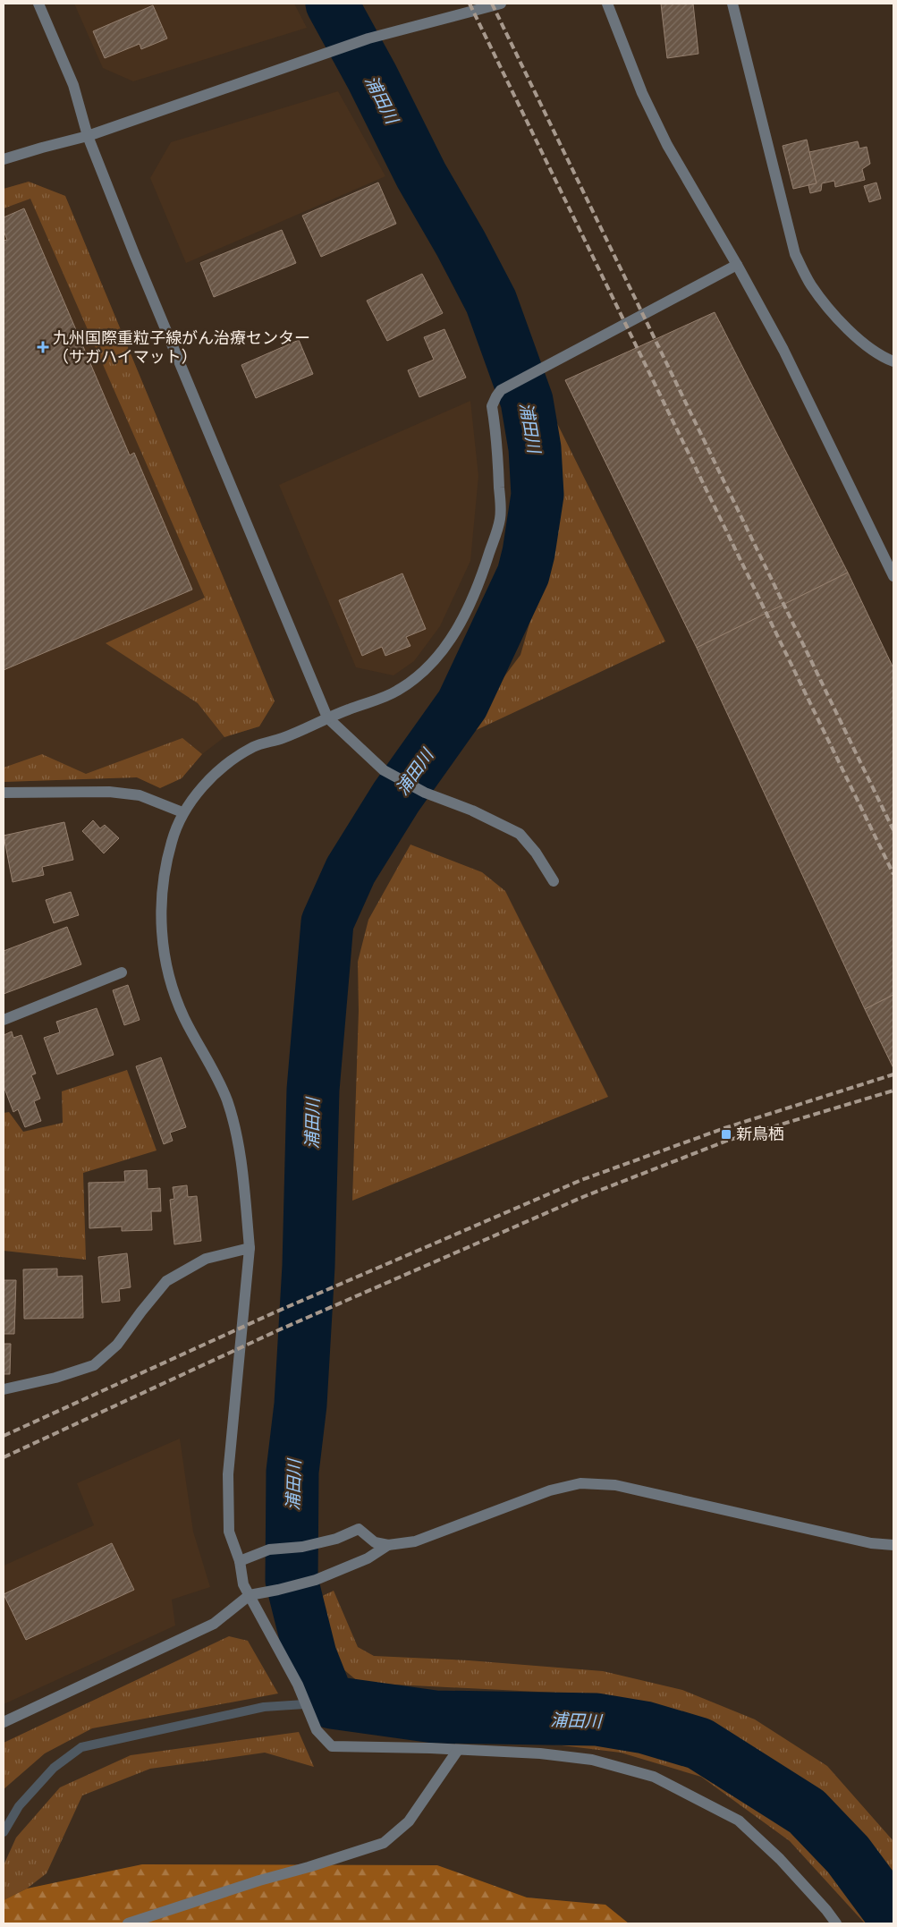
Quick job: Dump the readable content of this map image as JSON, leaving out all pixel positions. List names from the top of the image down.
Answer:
{
  "water": ["浦田川"],
  "places": {
    "health": ["九州国際重粒子線がん治療センター （サガハイマット）"],
    "transit": ["新鳥栖"]
  }
}
